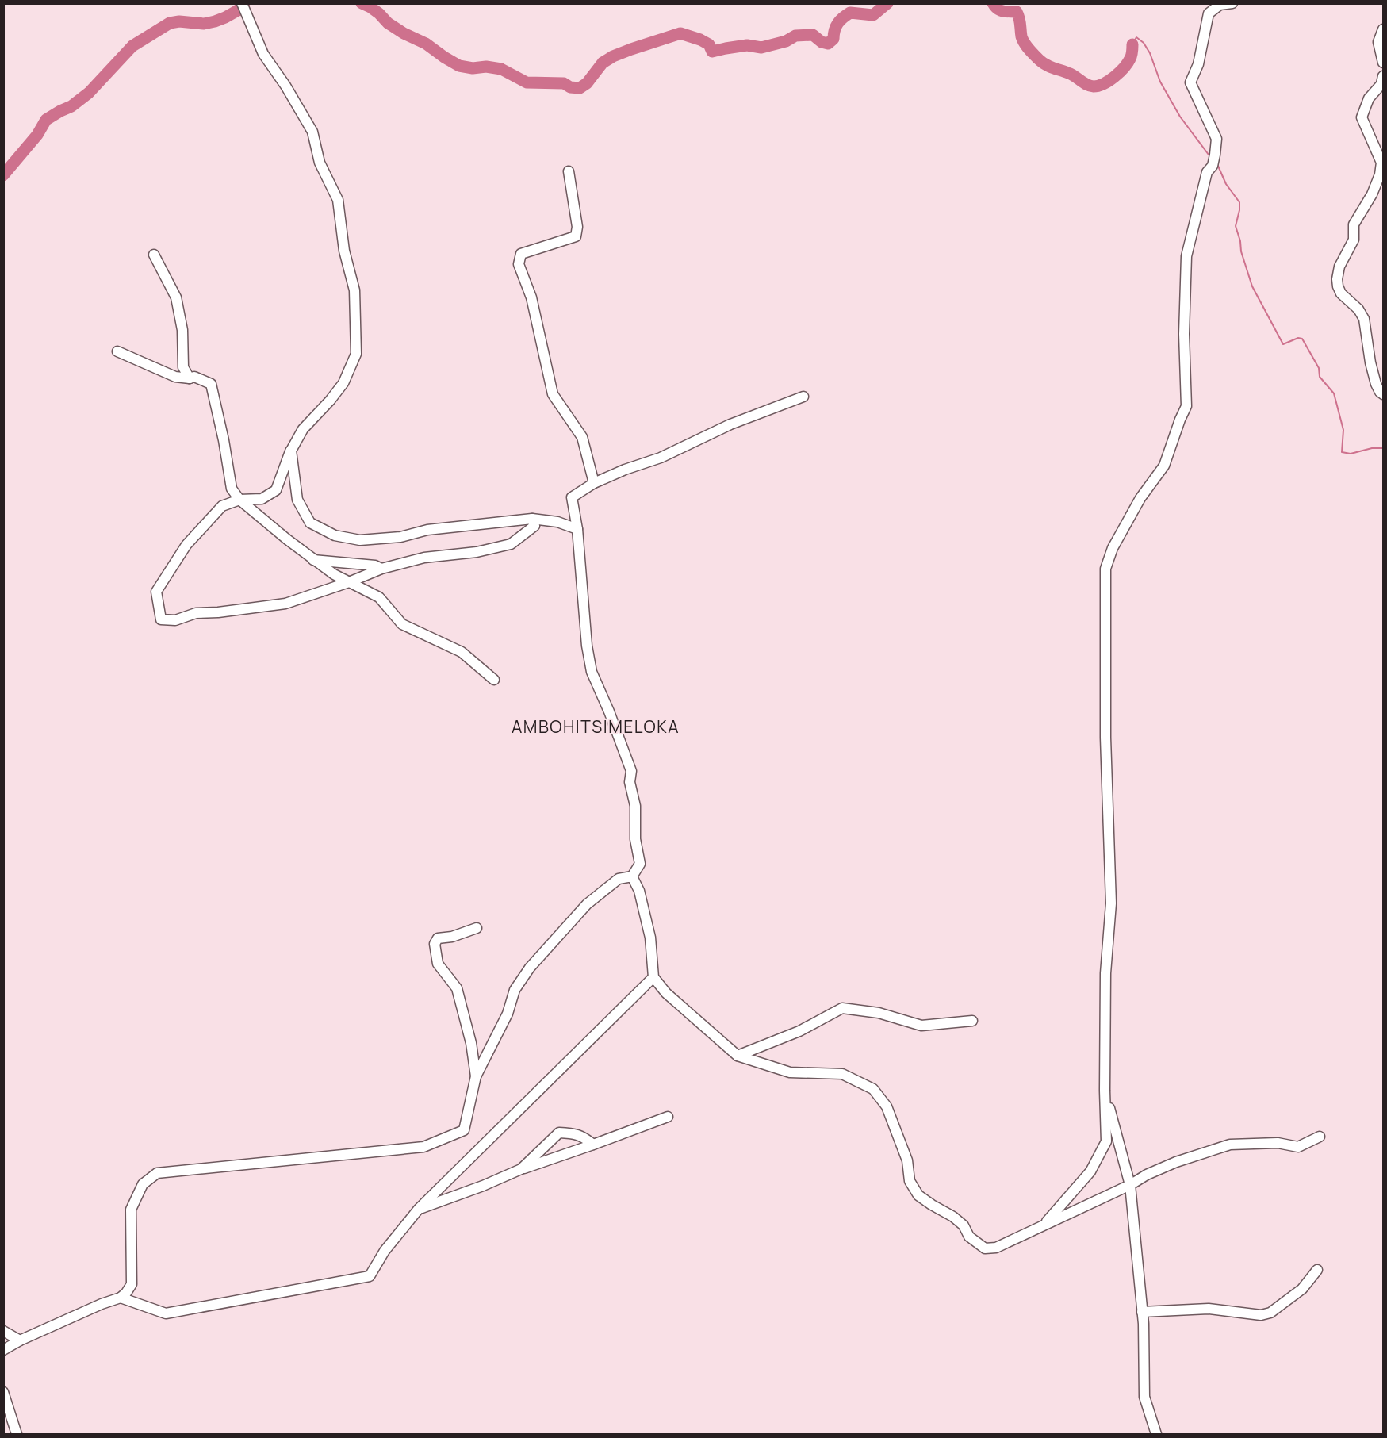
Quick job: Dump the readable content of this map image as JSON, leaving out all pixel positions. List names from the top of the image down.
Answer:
{
  "districts": ["AMBOHITSIMELOKA"]
}
